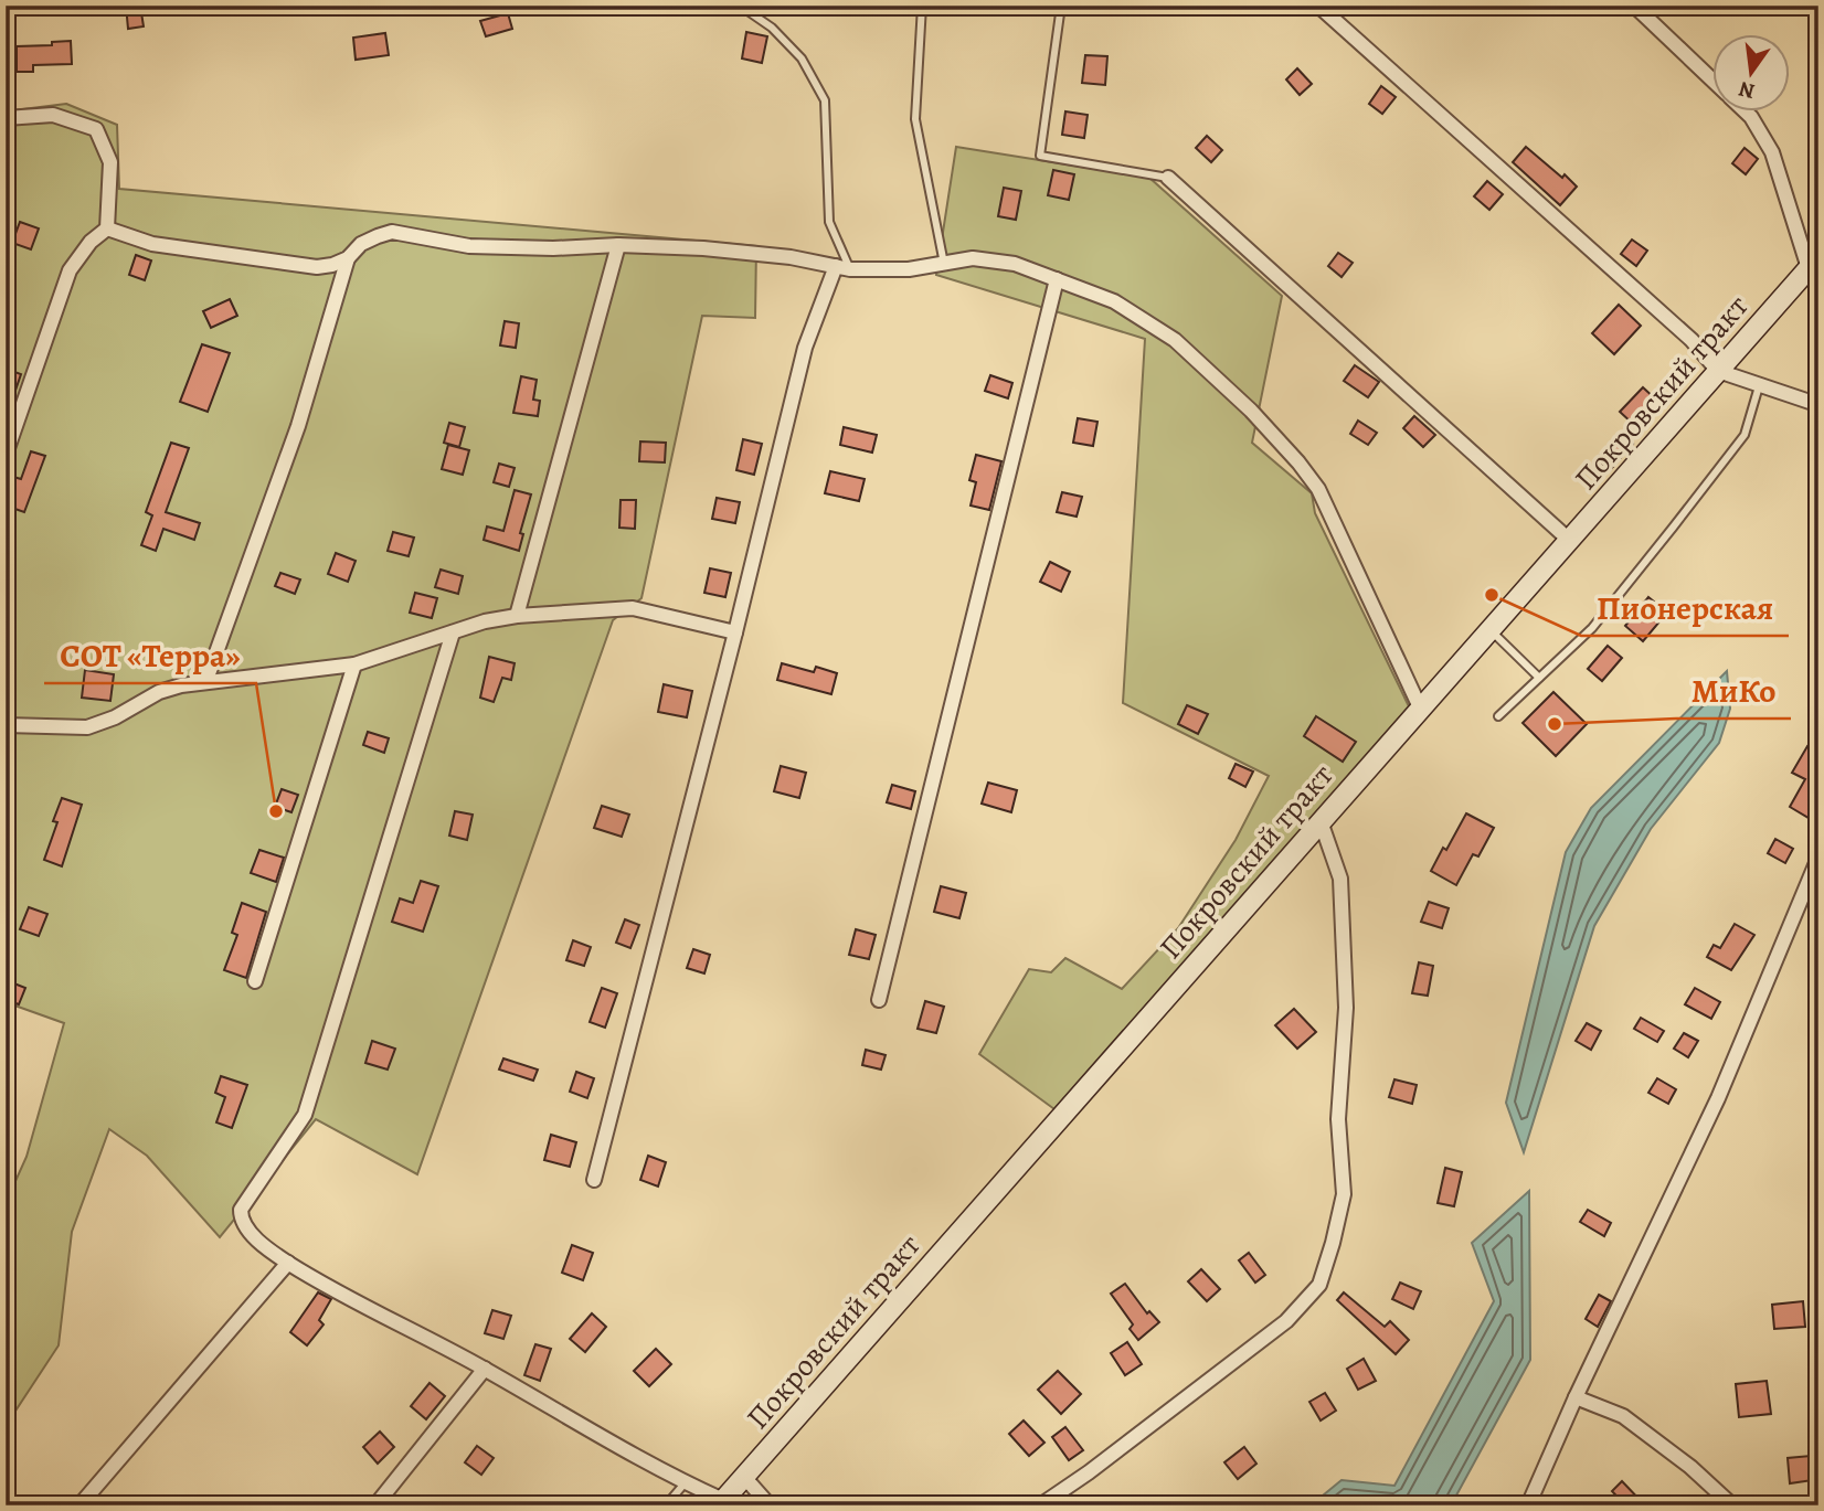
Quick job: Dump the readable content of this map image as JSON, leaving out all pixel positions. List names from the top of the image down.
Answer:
{
  "streets": {
    "main road": ["Покровский тракт"]
  },
  "places": ["Пионерская", "МиКо", "СОТ «Терра»"],
  "north": "bottom"
}
